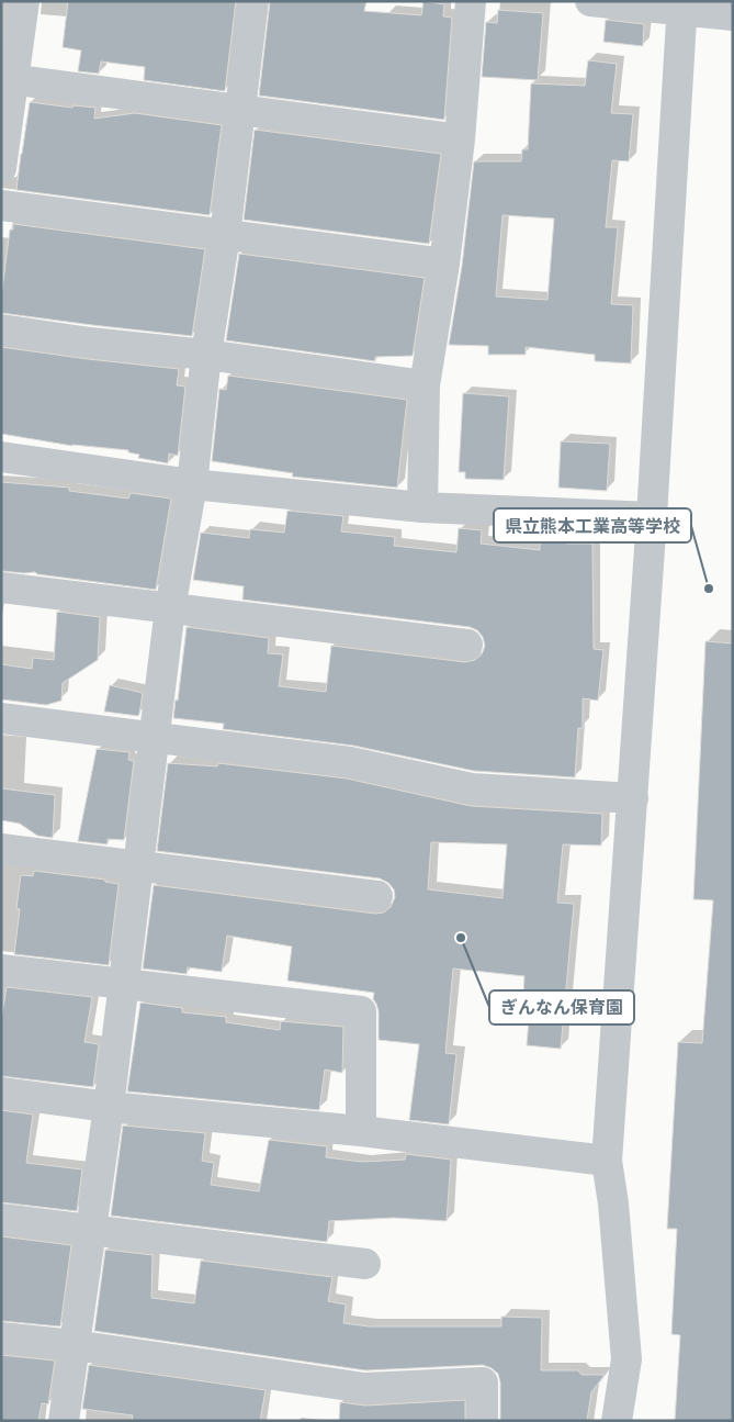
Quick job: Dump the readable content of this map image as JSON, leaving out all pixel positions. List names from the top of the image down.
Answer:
{
  "places": ["県立熊本工業高等学校", "ぎんなん保育園"]
}
